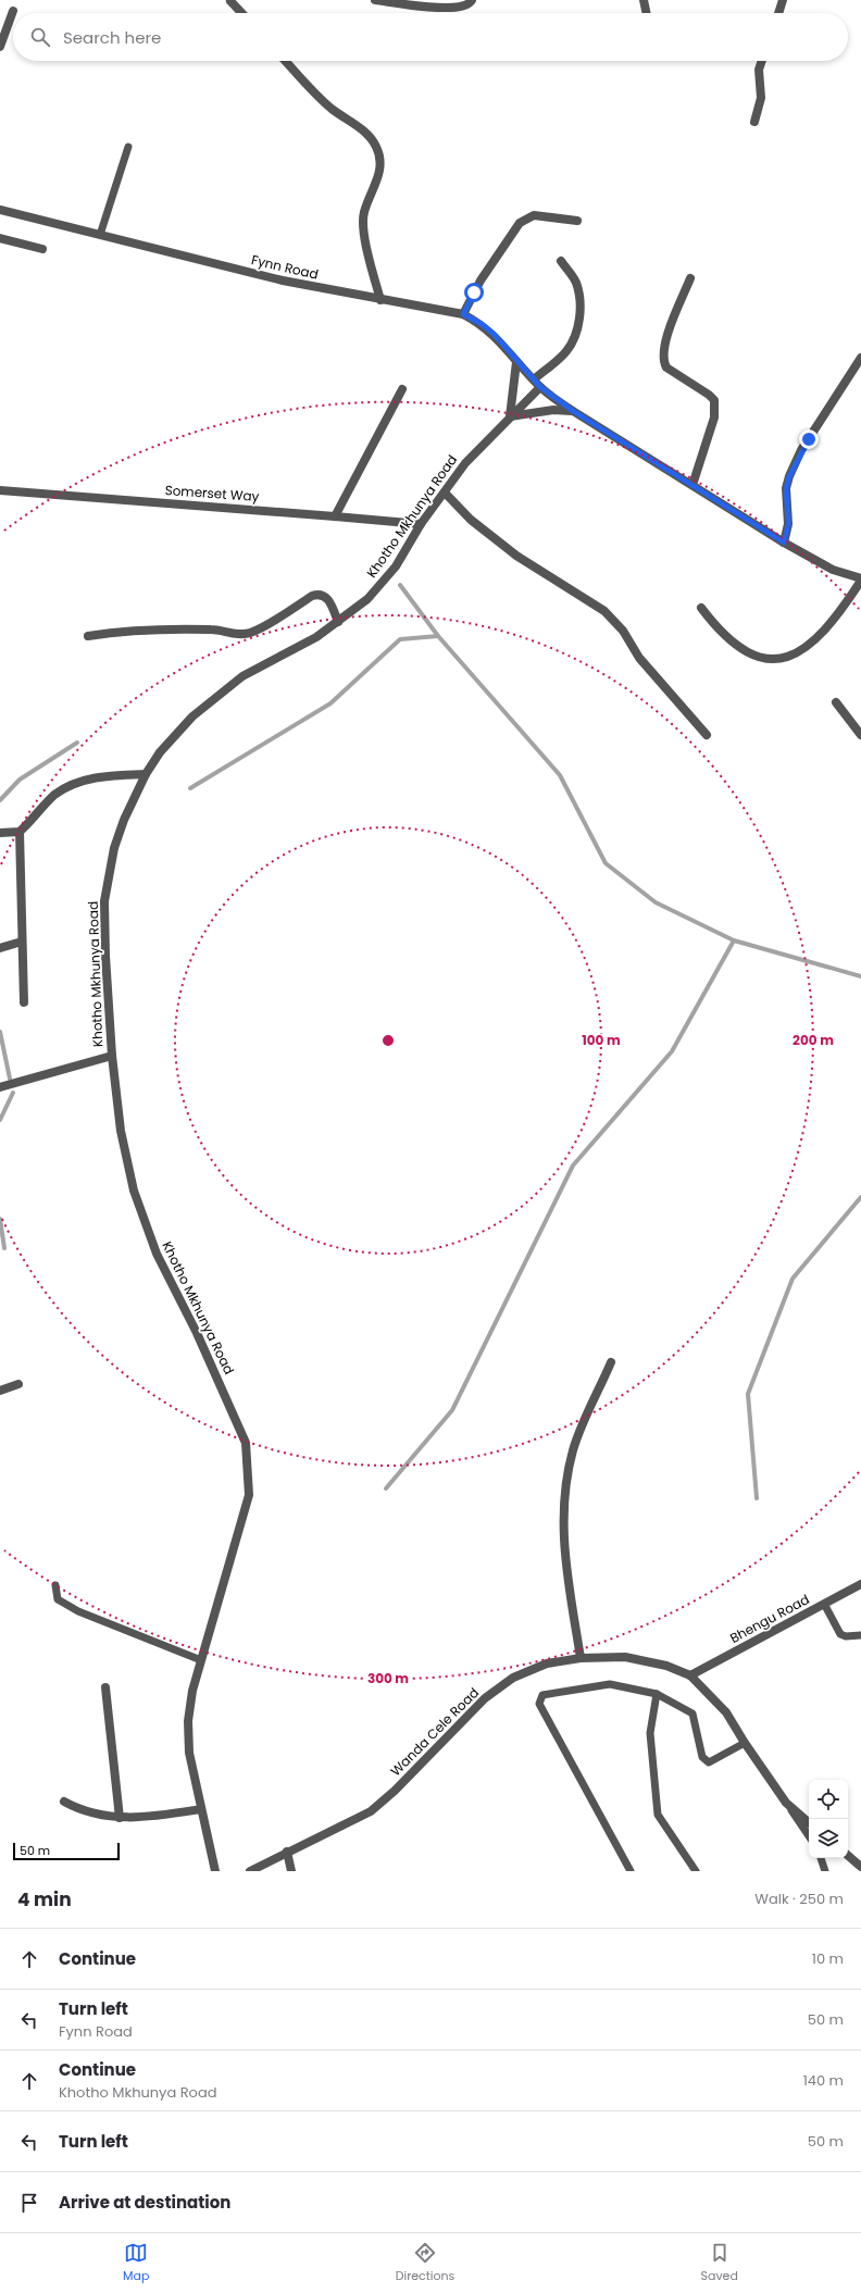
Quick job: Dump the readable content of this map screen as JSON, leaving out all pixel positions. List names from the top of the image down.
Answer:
{
  "streets": {
    "street": [
      "Fynn Road",
      "Somerset Way",
      "Khotho Mkhunya Road",
      "Bhengu Road",
      "Wanda Cele Road"
    ]
  },
  "crossings": [
    ["Fynn Road", "Khotho Mkhunya Road"],
    ["Somerset Way", "Khotho Mkhunya Road"],
    ["Bhengu Road", "Wanda Cele Road"]
  ],
  "scale_bar": "50 m",
  "page": {
    "search": "Search here",
    "scale": "50 m",
    "heading": ["4 min", "Walk · 250 m"],
    "list": [
      ["Continue", "10 m"],
      ["Turn left", "Fynn Road", "50 m"],
      ["Continue", "Khotho Mkhunya Road", "140 m"],
      ["Turn left", "50 m"],
      "Arrive at destination"
    ],
    "nav": ["Map", "Directions", "Saved"]
  },
  "rings": ["100 m", "200 m", "300 m"]
}
